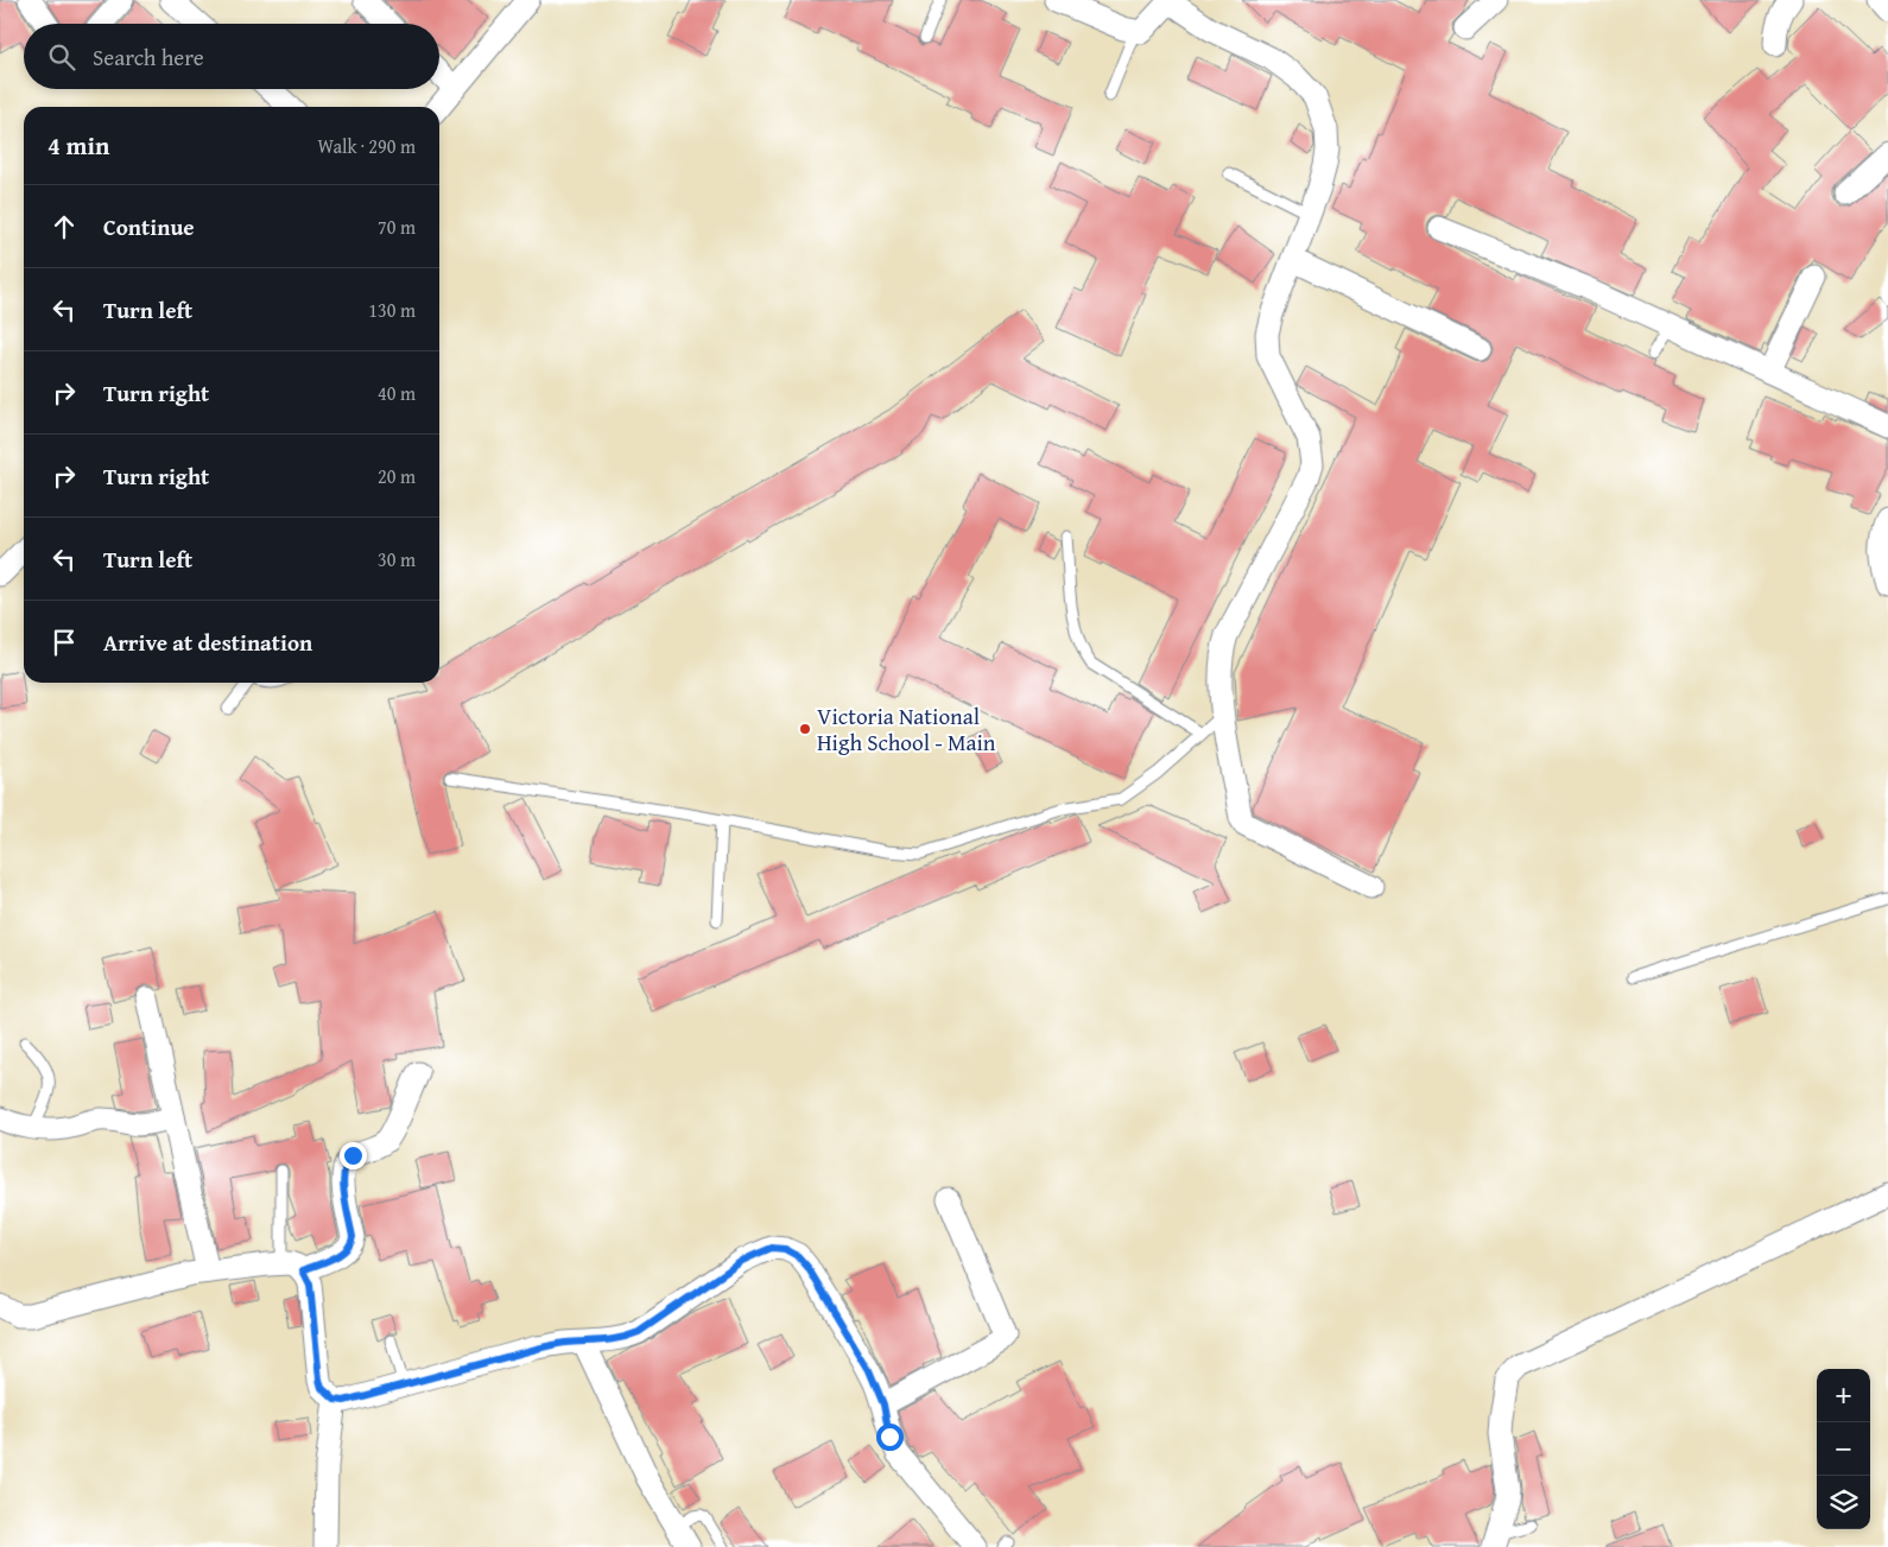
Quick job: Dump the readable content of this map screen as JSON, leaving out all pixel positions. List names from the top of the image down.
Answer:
{
  "places": ["Victoria National High School - Main"],
  "page": {
    "search": "Search here",
    "heading": ["4 min", "Walk · 290 m"],
    "list": [
      ["Continue", "70 m"],
      ["Turn left", "130 m"],
      ["Turn right", "40 m"],
      ["Turn right", "20 m"],
      ["Turn left", "30 m"],
      "Arrive at destination"
    ],
    "map_buttons": ["+", "−"]
  }
}
